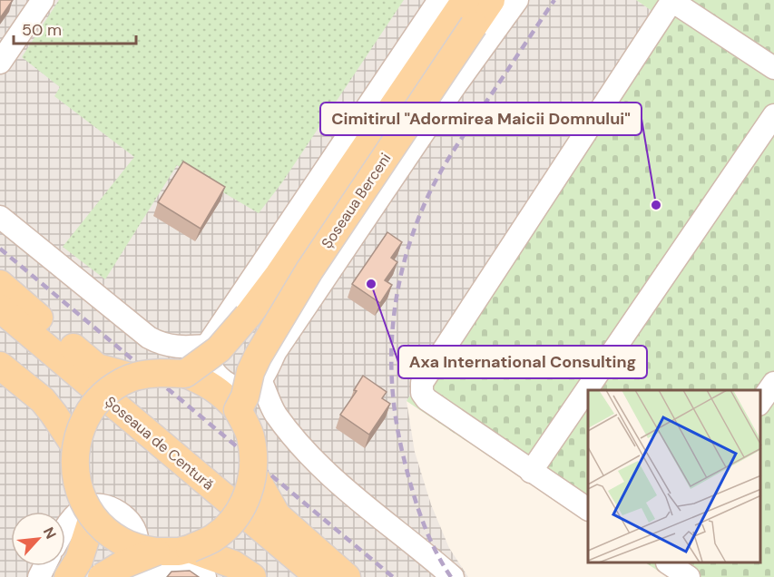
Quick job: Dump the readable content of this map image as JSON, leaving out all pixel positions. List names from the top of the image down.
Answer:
{
  "streets": {
    "main road": ["Șoseaua Berceni", "Șoseaua de Centură"]
  },
  "places": ["Cimitirul \"Adormirea Maicii Domnului\"", "Axa International Consulting"],
  "scale_bar": "50 m",
  "north": "top right"
}
